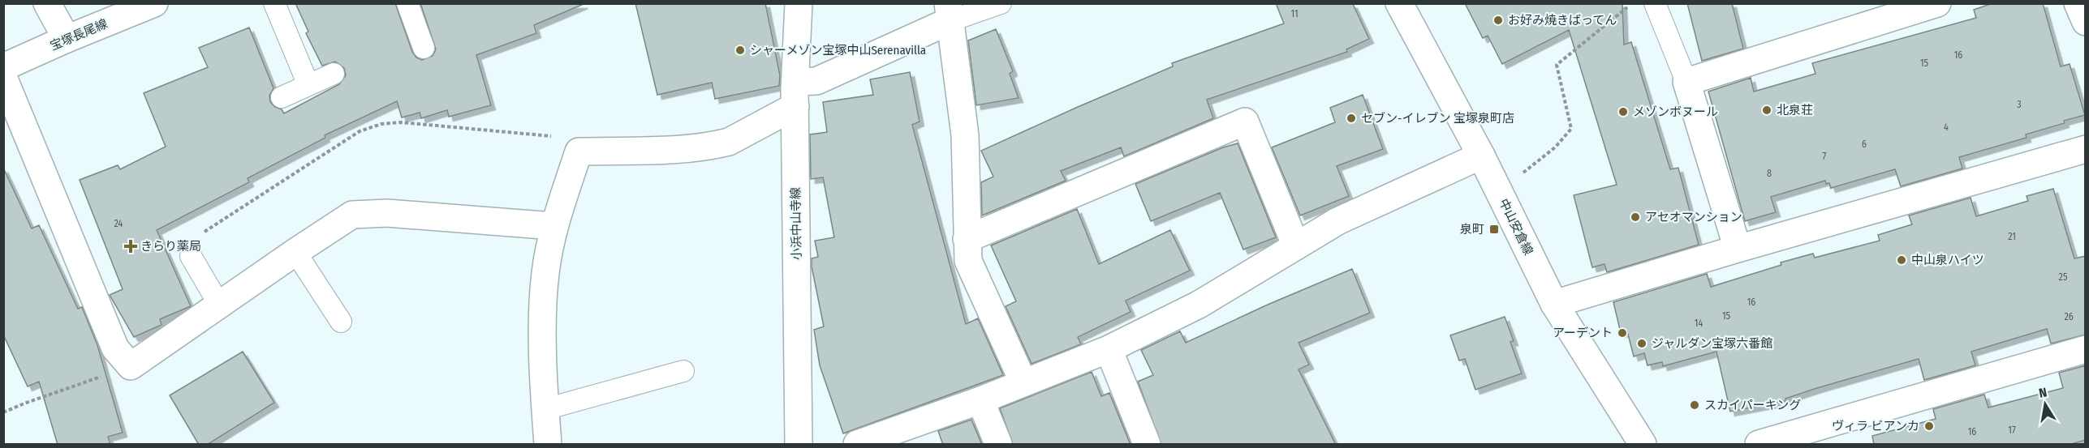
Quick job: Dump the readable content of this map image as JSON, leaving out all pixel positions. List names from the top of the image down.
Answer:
{
  "streets": {
    "street": ["宝塚長尾線", "小浜中山寺線", "中山安倉線"]
  },
  "places": {
    "other": [
      "お好み焼きばってん",
      "シャーメゾン宝塚中山Serenavilla",
      "北泉荘",
      "メゾンボヌール",
      "セブン-イレブン 宝塚泉町店",
      "アセオマンション",
      "中山泉ハイツ",
      "アーデント",
      "ジャルダン宝塚六番館",
      "スカイパーキング",
      "ヴィラ ビアンカ"
    ],
    "transit": ["泉町"],
    "health": ["きらり薬局"]
  },
  "house_numbers": [
    "11",
    "16",
    "15",
    "3",
    "4",
    "6",
    "7",
    "8",
    "24",
    "21",
    "25",
    "16",
    "15",
    "26",
    "14",
    "17",
    "16"
  ],
  "north": "top"
}
